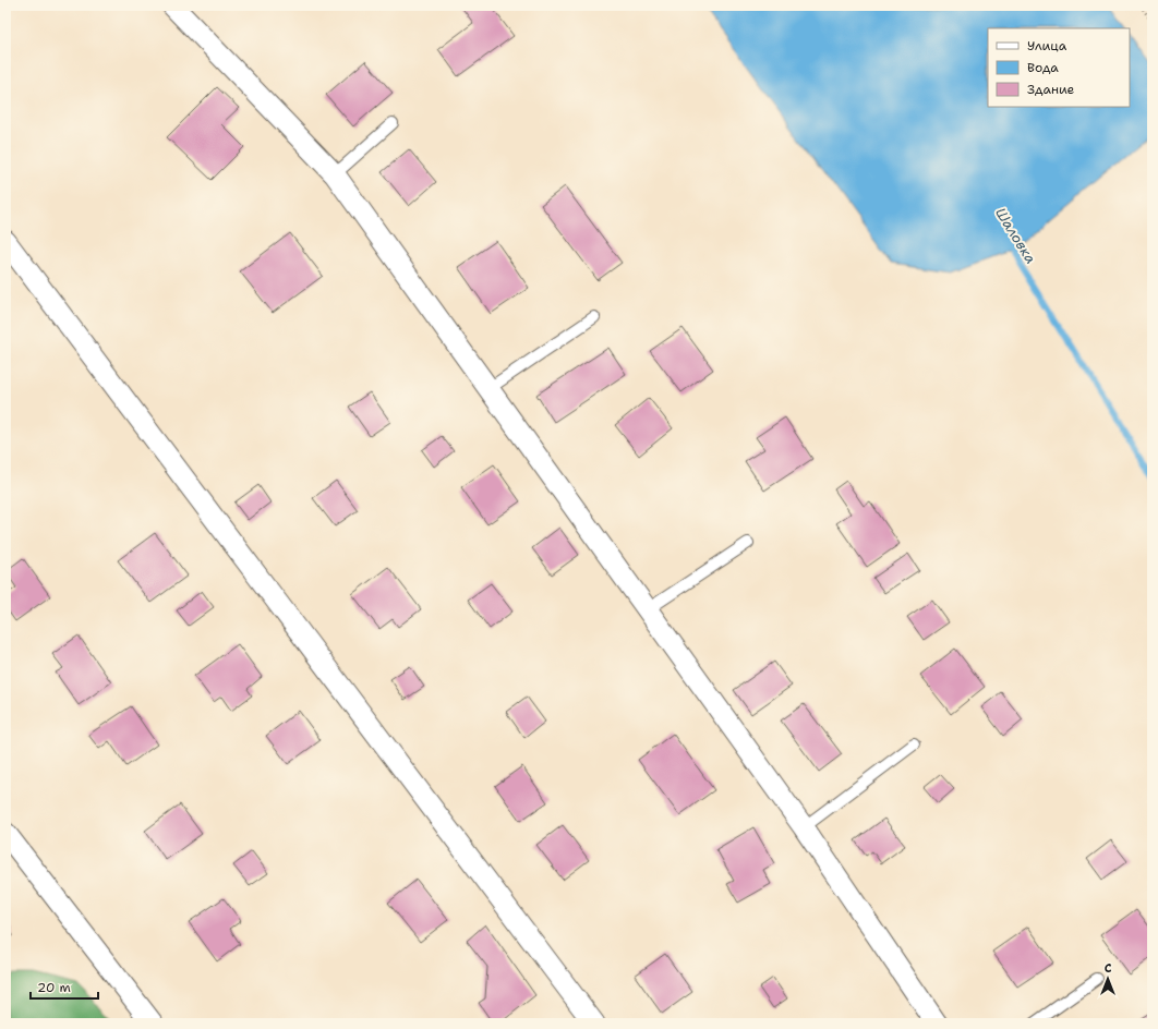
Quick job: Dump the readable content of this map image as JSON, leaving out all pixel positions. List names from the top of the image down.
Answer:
{
  "water": ["Шаловка"],
  "legend": ["Улица", "Вода", "Здание"],
  "scale_bar": "20 m",
  "north": "top"
}
